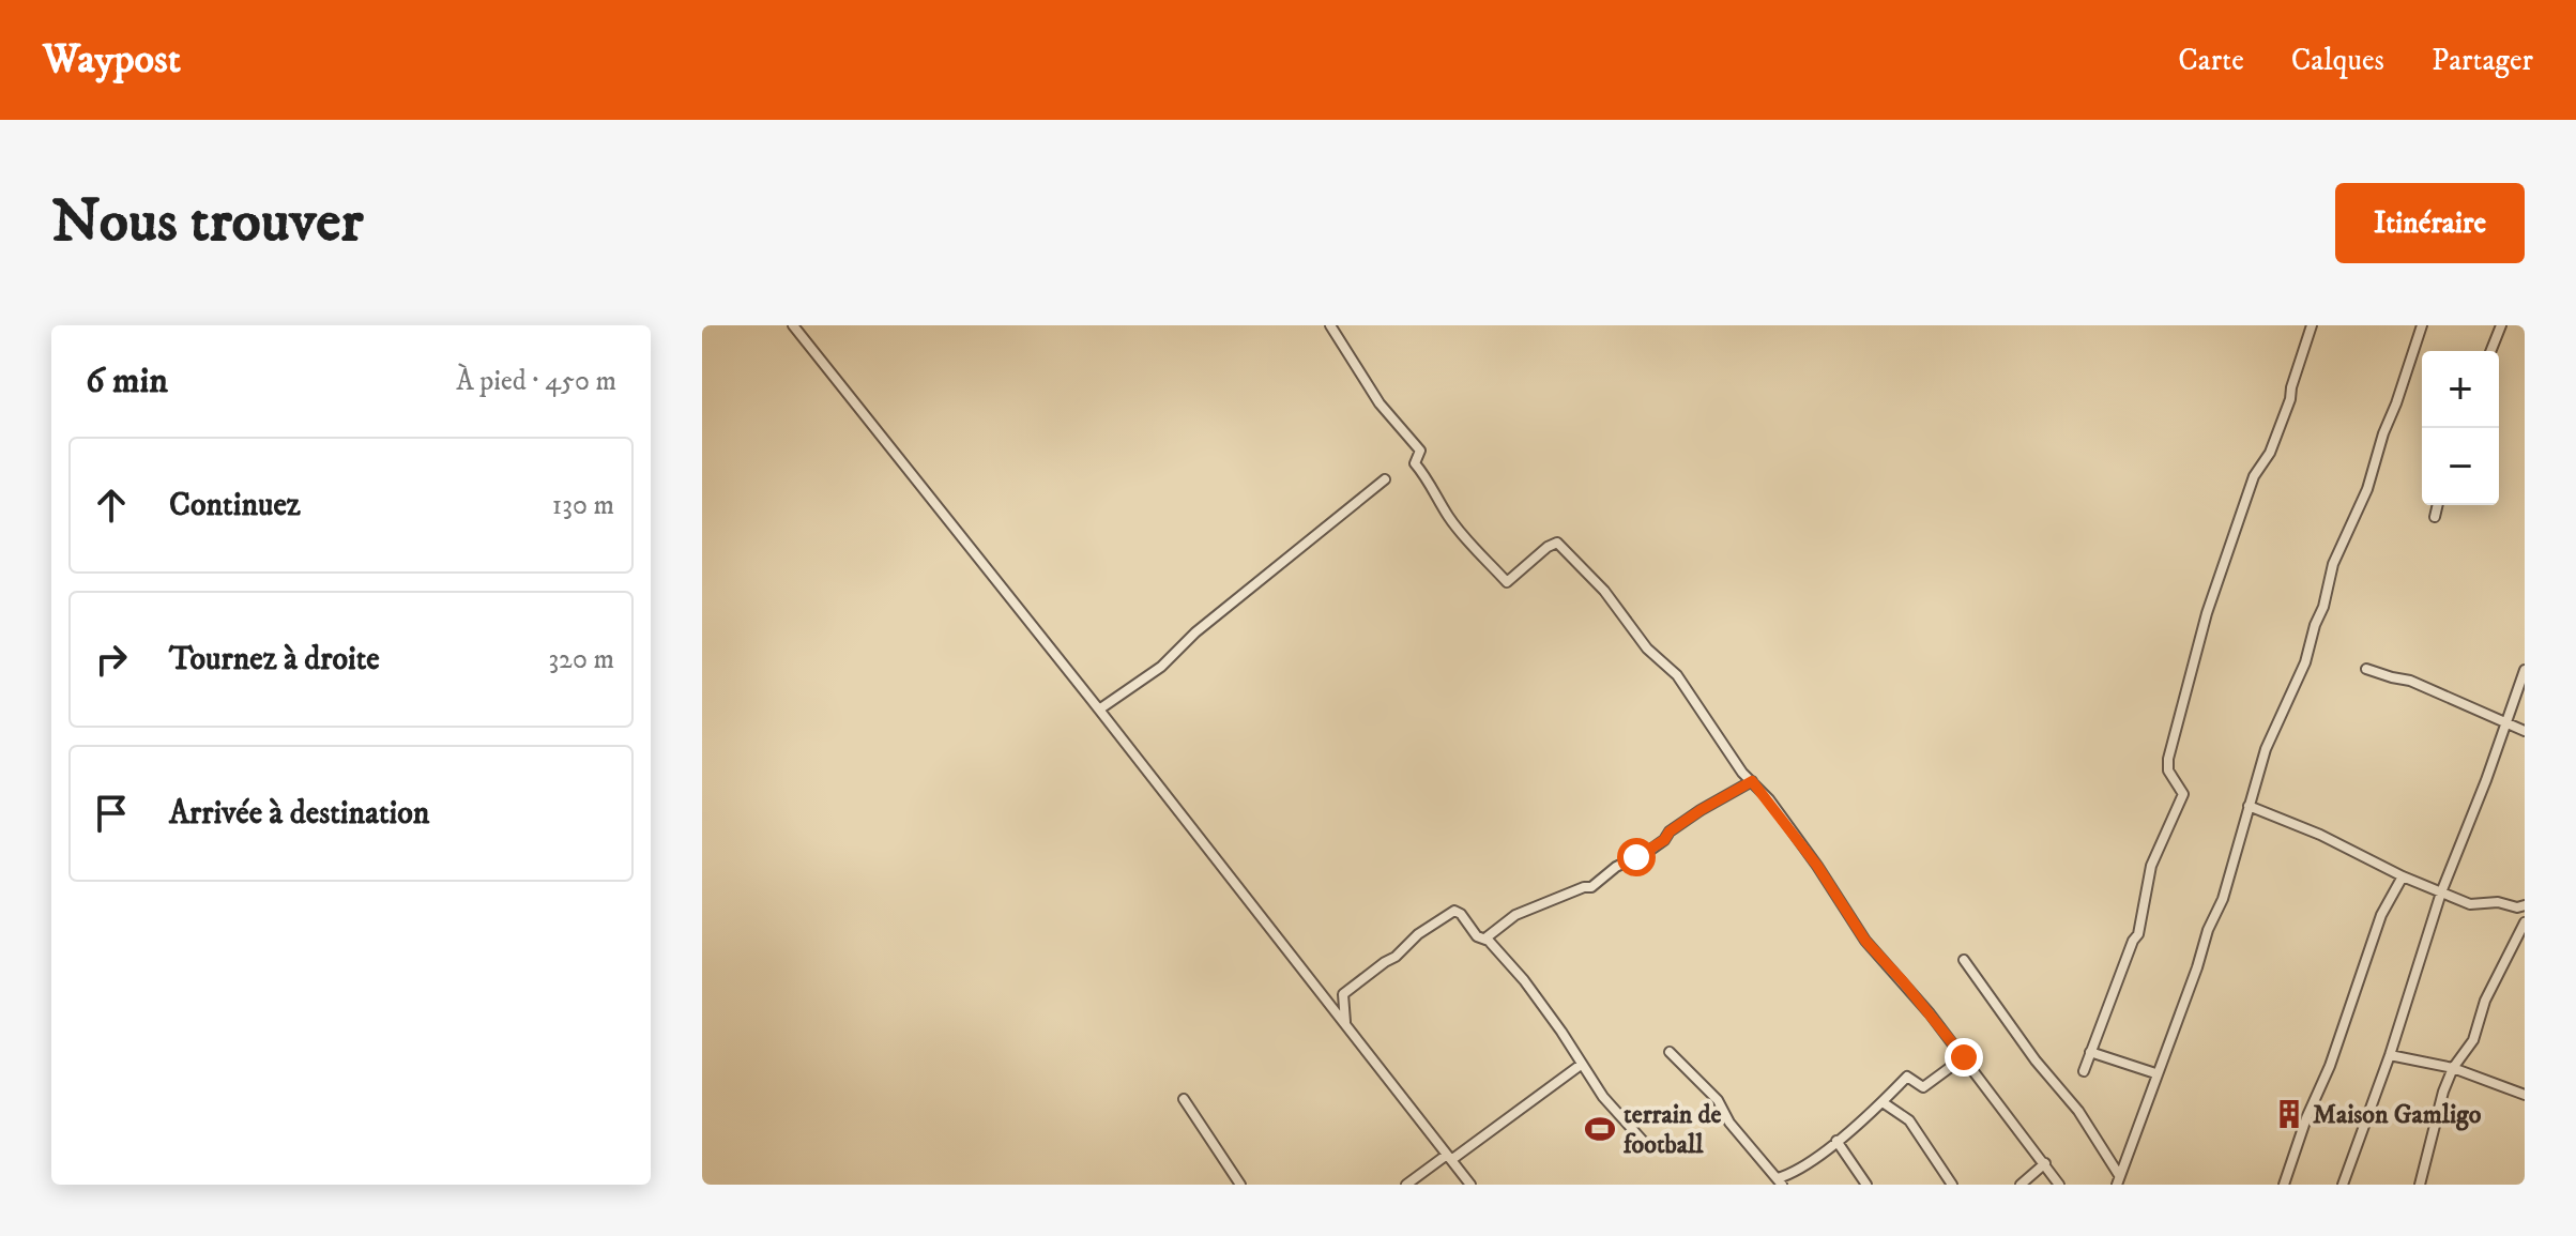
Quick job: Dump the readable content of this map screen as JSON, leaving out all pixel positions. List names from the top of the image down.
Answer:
{
  "places": {
    "building": ["Maison Gamligo"],
    "sports": ["terrain de football"]
  },
  "page": {
    "header": "Waypost",
    "nav": ["Carte", "Calques", "Partager"],
    "buttons": "Itinéraire",
    "title": "Nous trouver",
    "heading": ["6 min", "À pied · 450 m"],
    "map_buttons": ["+", "−"],
    "list": [
      ["Continuez", "130 m"],
      ["Tournez à droite", "320 m"],
      "Arrivée à destination"
    ]
  }
}
